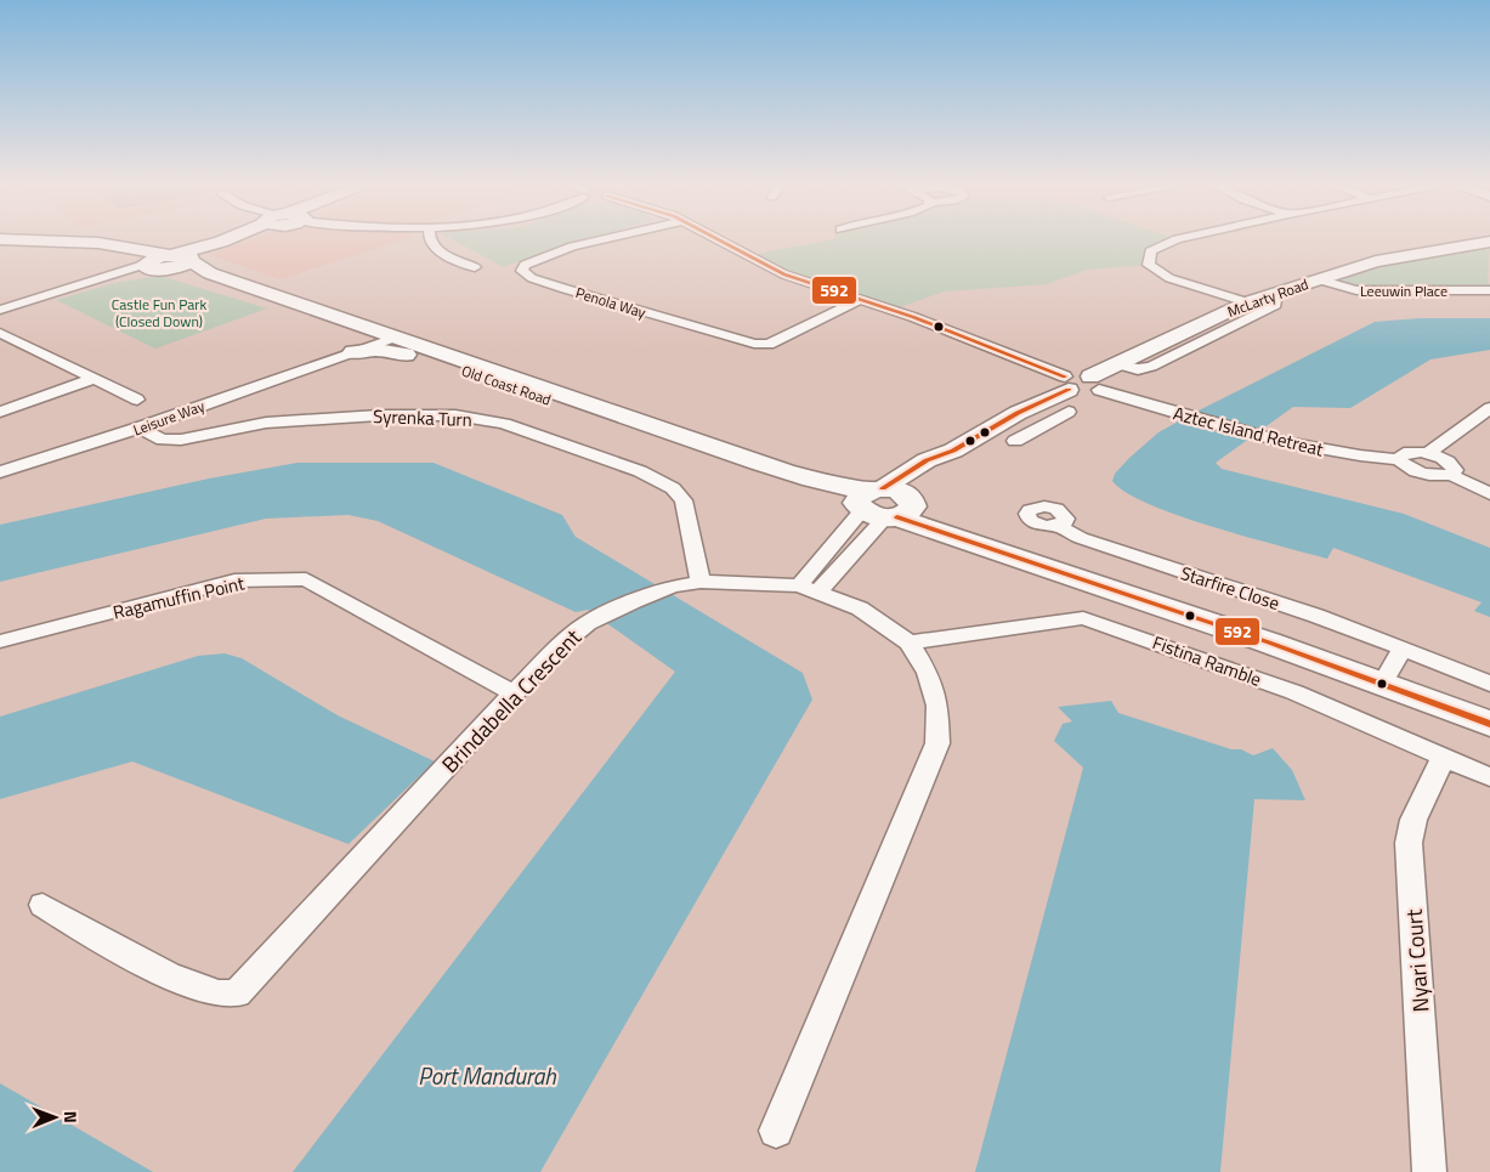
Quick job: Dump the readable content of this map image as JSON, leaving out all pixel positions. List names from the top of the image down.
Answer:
{
  "streets": {
    "main road": ["Old Coast Road"],
    "street": [
      "Leeuwin Place",
      "McLarty Road",
      "Penola Way",
      "Leisure Way",
      "Syrenka Turn",
      "Aztec Island Retreat",
      "Starfire Close",
      "Ragamuffin Point",
      "Fistina Ramble",
      "Brindabella Crescent",
      "Nyari Court"
    ]
  },
  "crossings": [
    ["Leeuwin Place", "McLarty Road"],
    ["McLarty Road", "Aztec Island Retreat"],
    ["Old Coast Road", "Leisure Way"],
    ["Leisure Way", "Syrenka Turn"],
    ["Syrenka Turn", "Brindabella Crescent"],
    ["Ragamuffin Point", "Brindabella Crescent"],
    ["Fistina Ramble", "Brindabella Crescent"],
    ["Fistina Ramble", "Nyari Court"]
  ],
  "water": ["Port Mandurah"],
  "parks": ["Castle Fun Park (Closed Down)"],
  "lines": ["transit line 592"],
  "north": "right"
}
